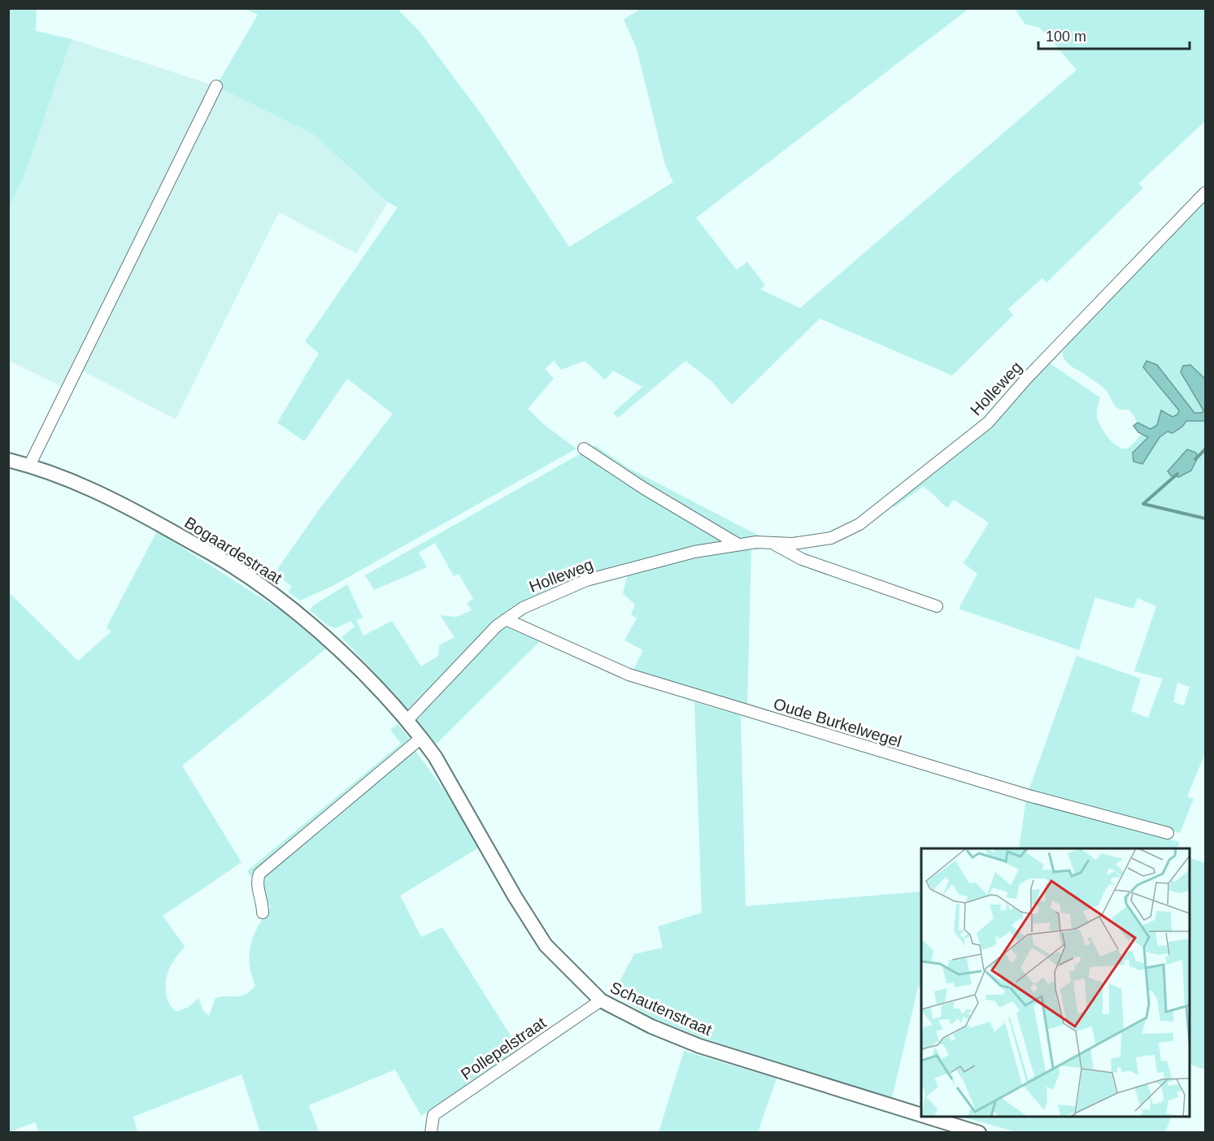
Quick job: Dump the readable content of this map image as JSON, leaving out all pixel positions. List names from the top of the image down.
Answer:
{
  "streets": {
    "street": [
      "Holleweg",
      "Bogaardestraat",
      "Oude Burkelwegel",
      "Schautenstraat",
      "Pollepelstraat"
    ]
  },
  "crossings": [
    ["Holleweg", "Bogaardestraat"],
    ["Holleweg", "Oude Burkelwegel"],
    ["Holleweg", "Schautenstraat"],
    ["Bogaardestraat", "Schautenstraat"],
    ["Schautenstraat", "Pollepelstraat"]
  ],
  "scale_bar": "100 m"
}
